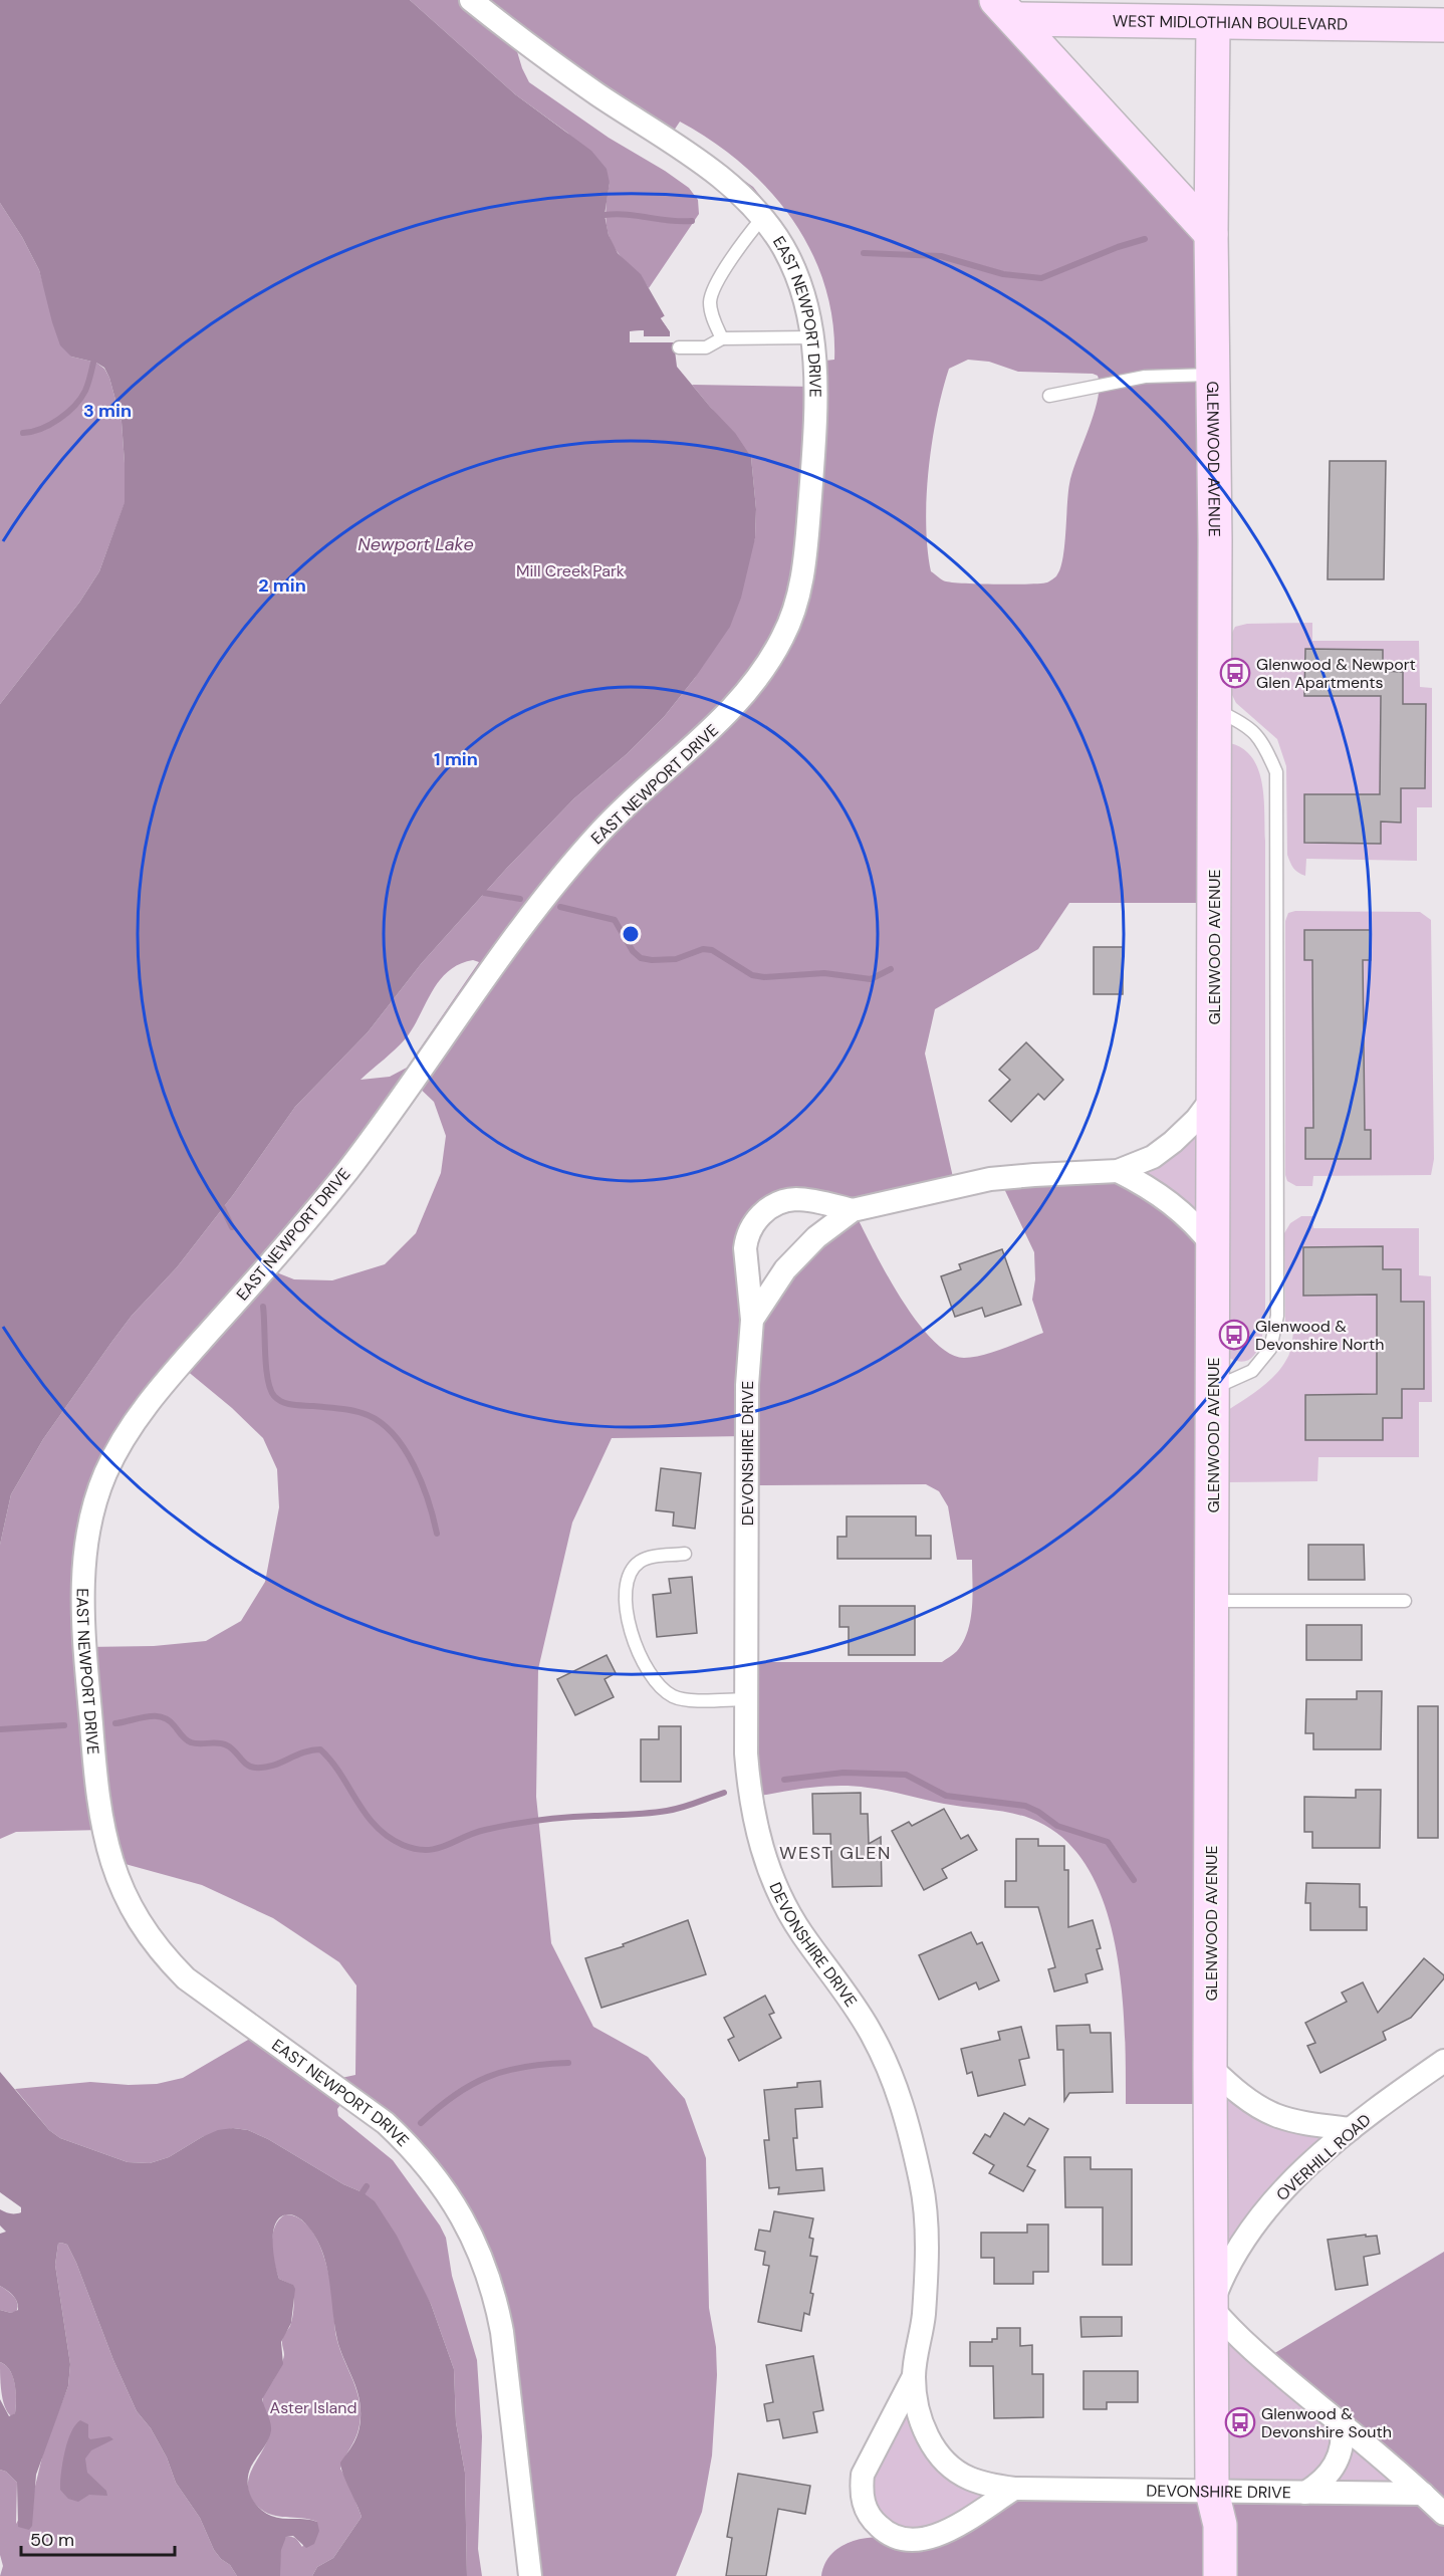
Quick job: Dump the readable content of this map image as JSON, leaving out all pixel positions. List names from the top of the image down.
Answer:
{
  "streets": {
    "street": [
      "WEST MIDLOTHIAN BOULEVARD",
      "EAST NEWPORT DRIVE",
      "GLENWOOD AVENUE",
      "DEVONSHIRE DRIVE",
      "OVERHILL ROAD"
    ]
  },
  "crossings": [
    ["WEST MIDLOTHIAN BOULEVARD", "GLENWOOD AVENUE"],
    ["GLENWOOD AVENUE", "DEVONSHIRE DRIVE"],
    ["GLENWOOD AVENUE", "OVERHILL ROAD"]
  ],
  "districts": ["WEST GLEN"],
  "water": ["Newport Lake"],
  "parks": ["Mill Creek Park", "Aster Island"],
  "places": {
    "bus stop": ["Glenwood & Newport Glen Apartments", "Glenwood & Devonshire North", "Glenwood & Devonshire South"]
  },
  "scale_bar": "50 m",
  "rings": ["3 min", "2 min", "1 min"]
}
